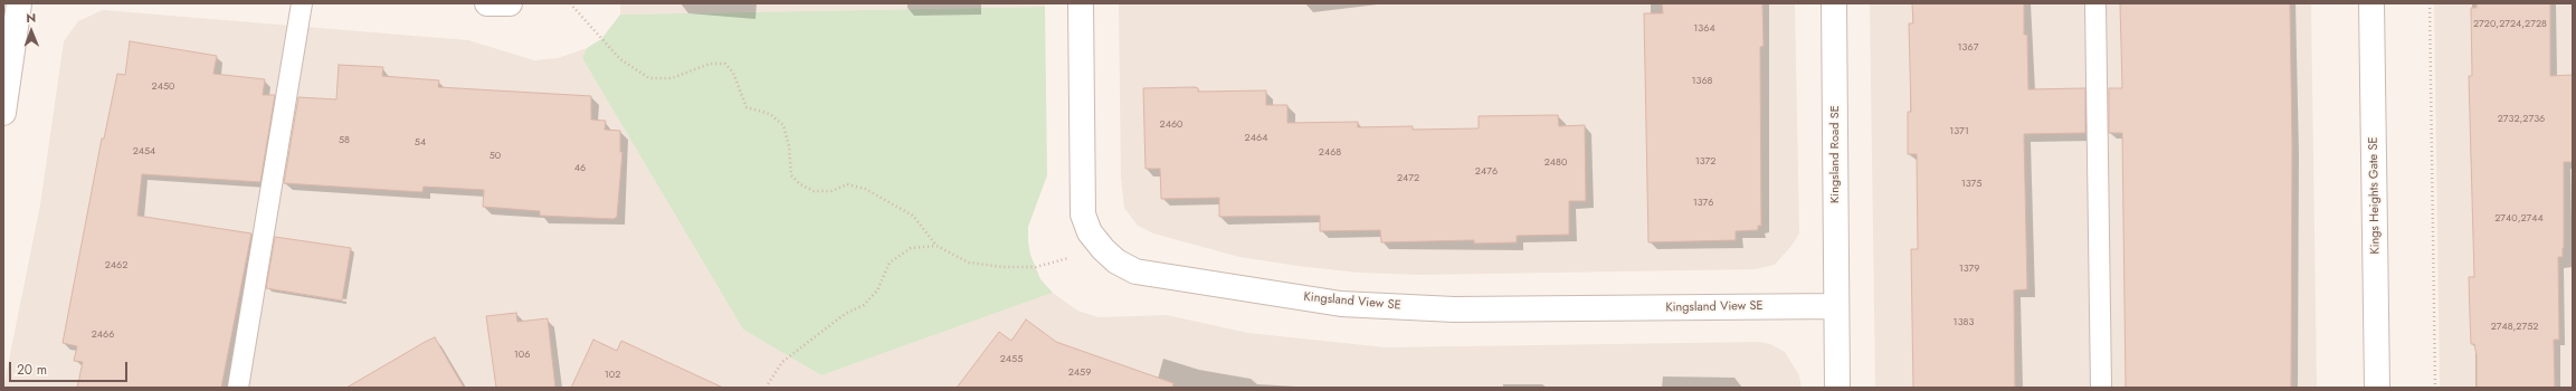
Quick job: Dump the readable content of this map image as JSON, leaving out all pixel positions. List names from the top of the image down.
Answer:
{
  "streets": {
    "street": ["Kingsland Road SE", "Kings Heights Gate SE", "Kingsland View SE"]
  },
  "crossings": [
    ["Kingsland Road SE", "Kingsland View SE"]
  ],
  "house_numbers": [
    "2720,2724,2728",
    "1364",
    "1367",
    "1368",
    "2450",
    "2732,2736",
    "2460",
    "1371",
    "2464",
    "58",
    "54",
    "2454",
    "2468",
    "50",
    "1372",
    "2480",
    "46",
    "2476",
    "2472",
    "1375",
    "1376",
    "2740,2744",
    "2462",
    "1379",
    "1383",
    "2748,2752",
    "2466",
    "106",
    "2455",
    "2459",
    "102"
  ],
  "scale_bar": "20 m",
  "north": "top"
}
